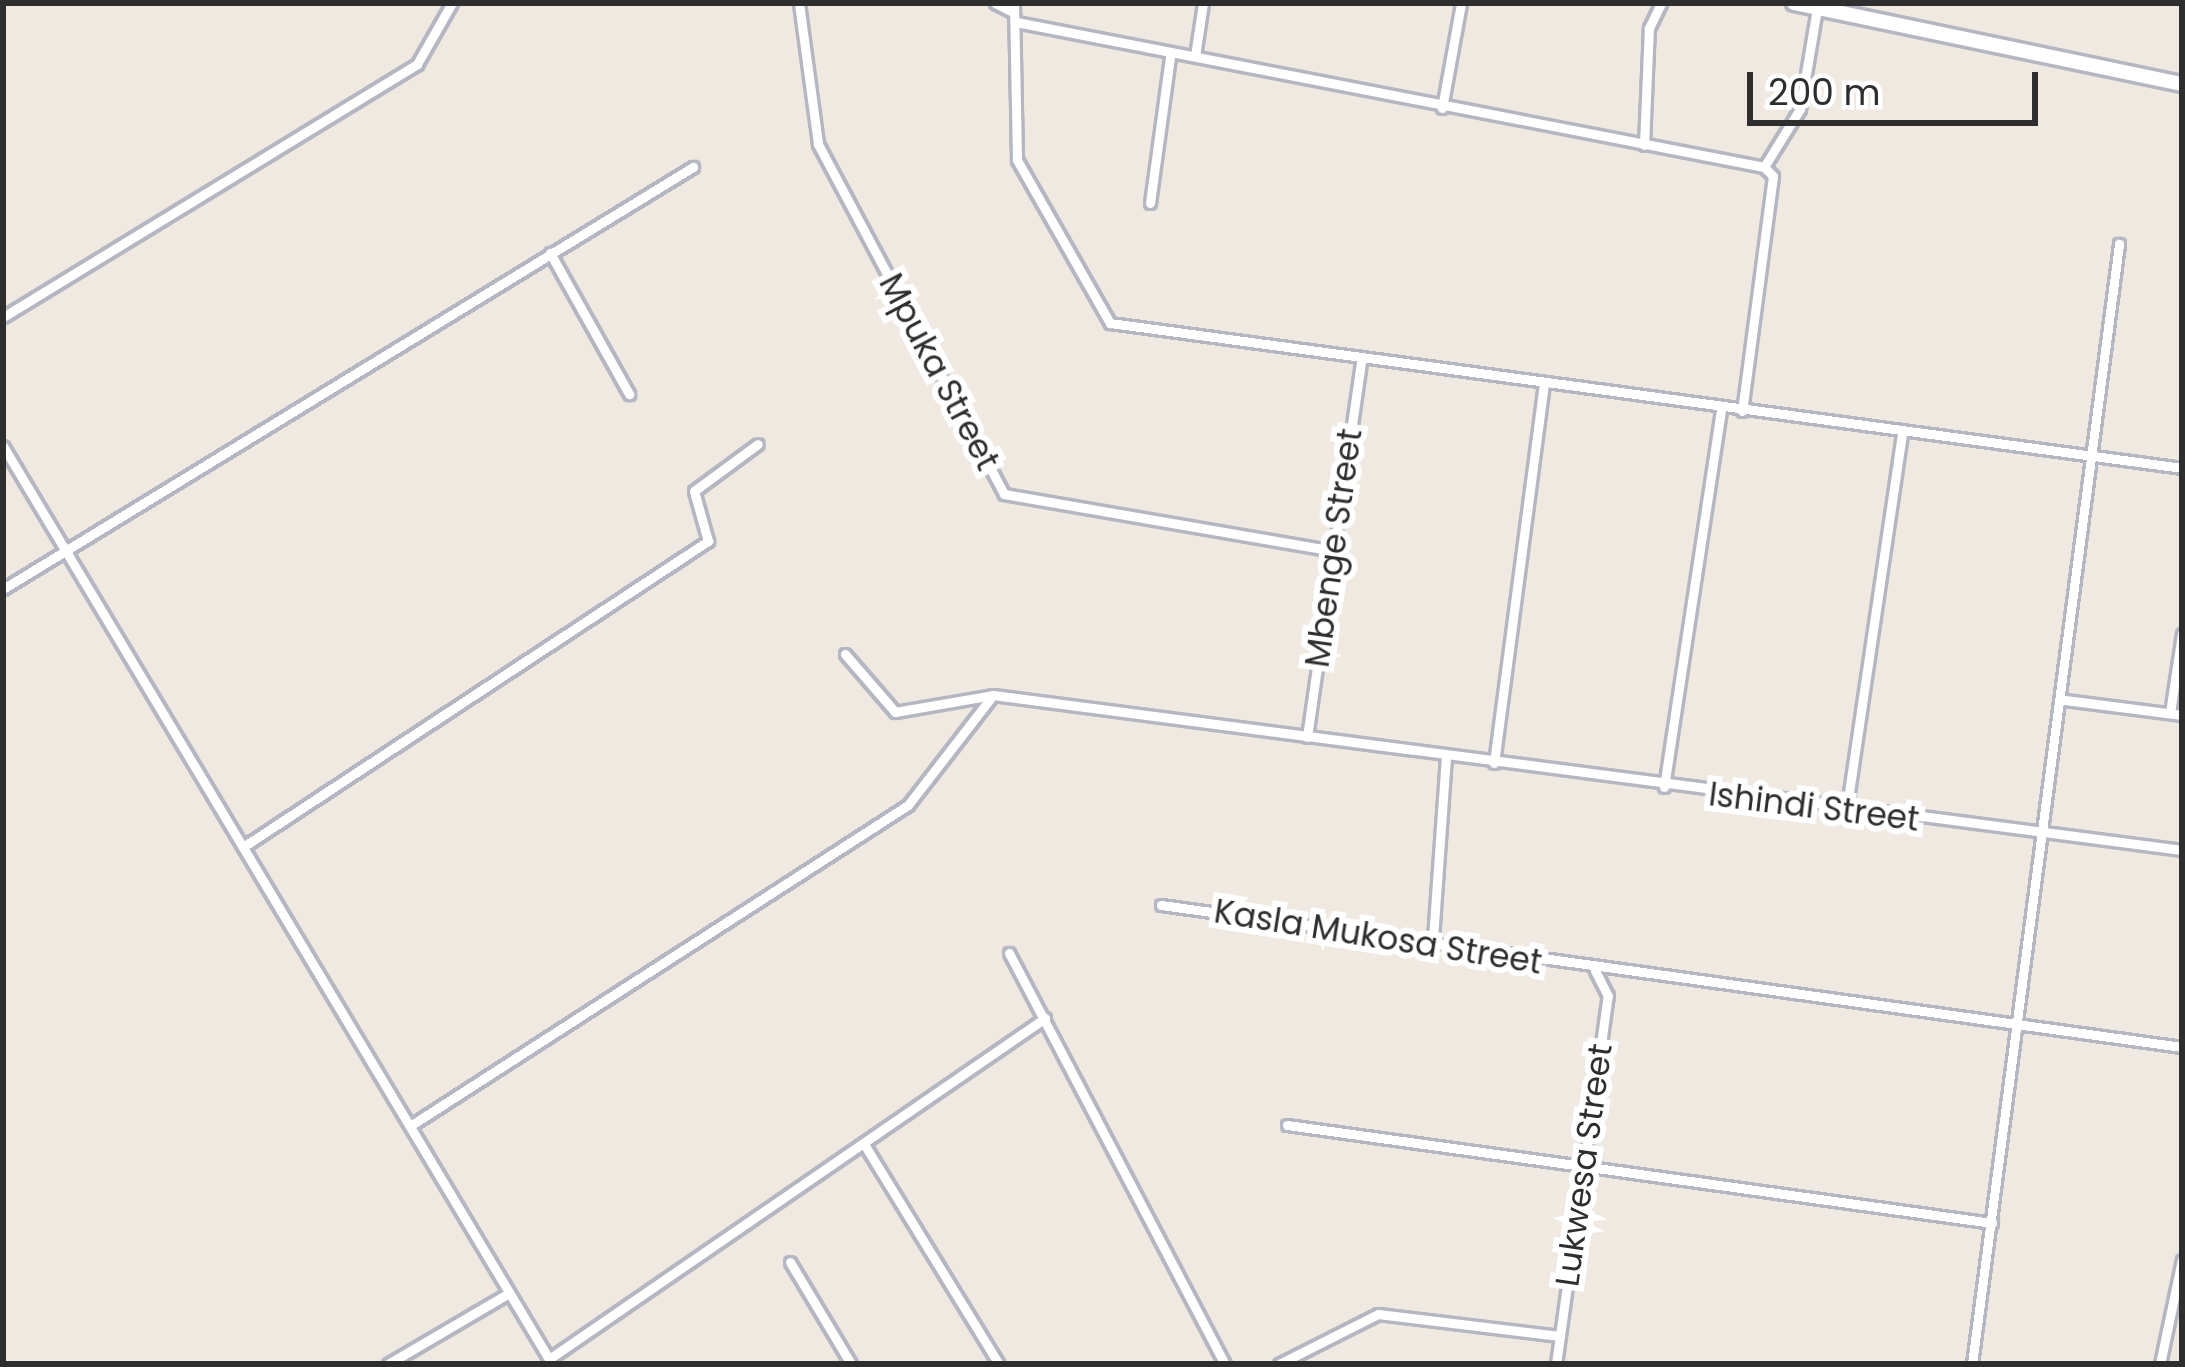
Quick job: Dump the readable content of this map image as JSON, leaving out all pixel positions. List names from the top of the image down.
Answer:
{
  "streets": {
    "street": [
      "Mpuka Street",
      "Mbenge Street",
      "Ishindi Street",
      "Kasla Mukosa Street",
      "Lukwesa Street"
    ]
  },
  "crossings": [
    ["Mpuka Street", "Mbenge Street"],
    ["Mbenge Street", "Ishindi Street"],
    ["Kasla Mukosa Street", "Lukwesa Street"]
  ],
  "scale_bar": "200 m"
}
